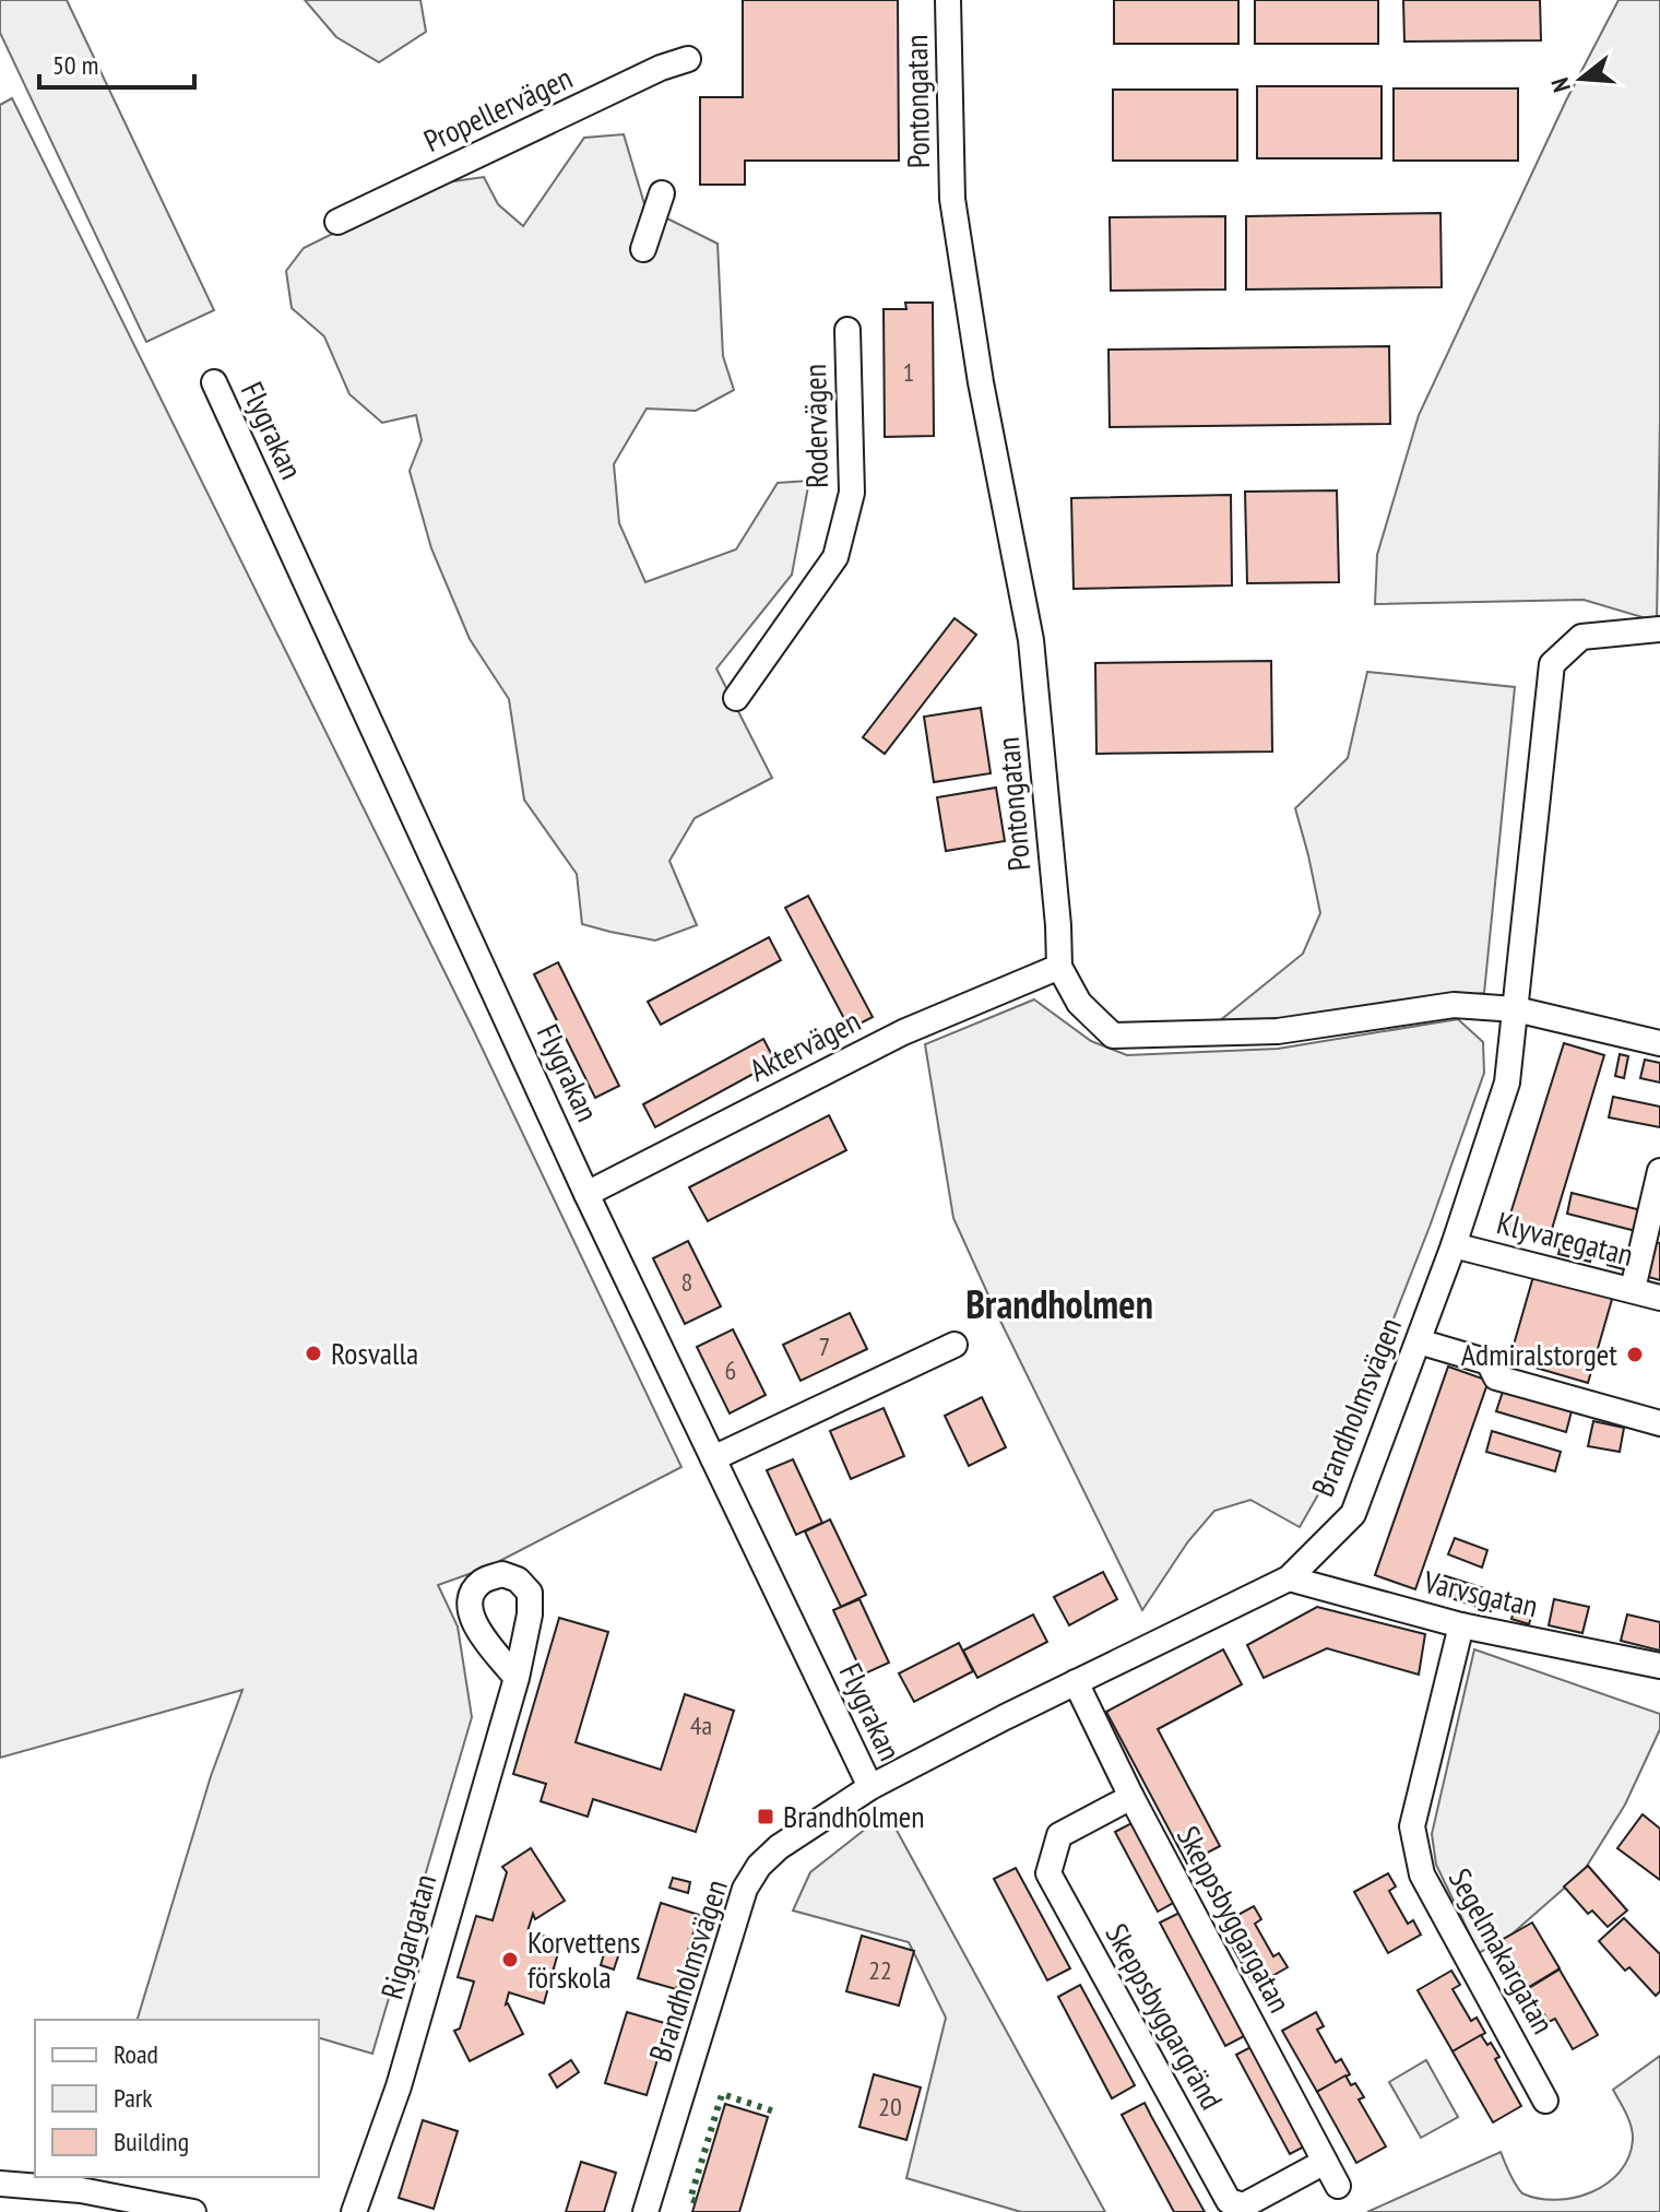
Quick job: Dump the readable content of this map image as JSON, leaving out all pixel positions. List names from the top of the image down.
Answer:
{
  "streets": {
    "street": [
      "Pontongatan",
      "Propellervägen",
      "Rodervägen",
      "Flygrakan",
      "Aktervägen",
      "Klyvaregatan",
      "Brandholmsvägen",
      "Varvsgatan",
      "Skeppsbyggargatan",
      "Riggargatan",
      "Segelmakargatan",
      "Skeppsbyggargränd"
    ]
  },
  "crossings": [
    ["Pontongatan", "Aktervägen"],
    ["Pontongatan", "Brandholmsvägen"],
    ["Flygrakan", "Aktervägen"],
    ["Flygrakan", "Brandholmsvägen"],
    ["Klyvaregatan", "Brandholmsvägen"],
    ["Brandholmsvägen", "Varvsgatan"],
    ["Brandholmsvägen", "Skeppsbyggargatan"],
    ["Varvsgatan", "Segelmakargatan"],
    ["Skeppsbyggargatan", "Skeppsbyggargränd"]
  ],
  "districts": ["Brandholmen"],
  "places": {
    "other": ["Rosvalla", "Admiralstorget", "Korvettens förskola"],
    "transit": ["Brandholmen"]
  },
  "house_numbers": [
    "1",
    "8",
    "7",
    "6",
    "4a",
    "22",
    "20"
  ],
  "legend": ["Road", "Park", "Building"],
  "scale_bar": "50 m",
  "north": "left"
}
